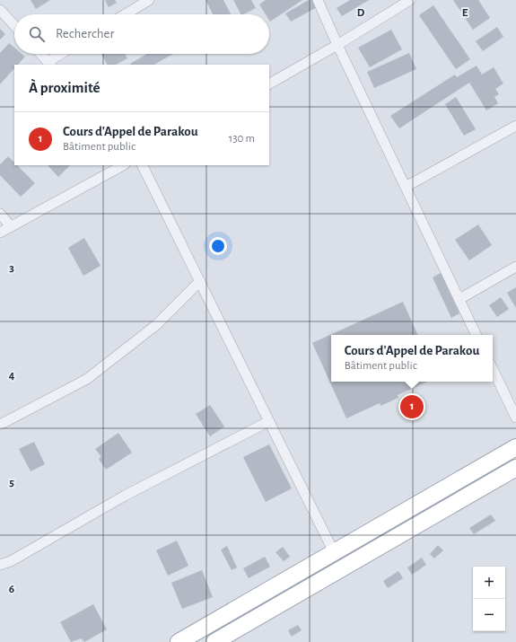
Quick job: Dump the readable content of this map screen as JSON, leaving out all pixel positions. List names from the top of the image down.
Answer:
{
  "page": {
    "search": "Rechercher",
    "heading": "À proximité",
    "list": [
      {
        "mark": "1",
        "name": "Cours d'Appel de Parakou",
        "note": "Bâtiment public",
        "value": "130 m"
      }
    ],
    "popup": ["Cours d'Appel de Parakou", "Bâtiment public"],
    "pins": "1",
    "map_buttons": ["+", "−"]
  },
  "grid": {
    "columns": ["D", "E"],
    "rows": [
      "3",
      "4",
      "5",
      "6"
    ]
  }
}
